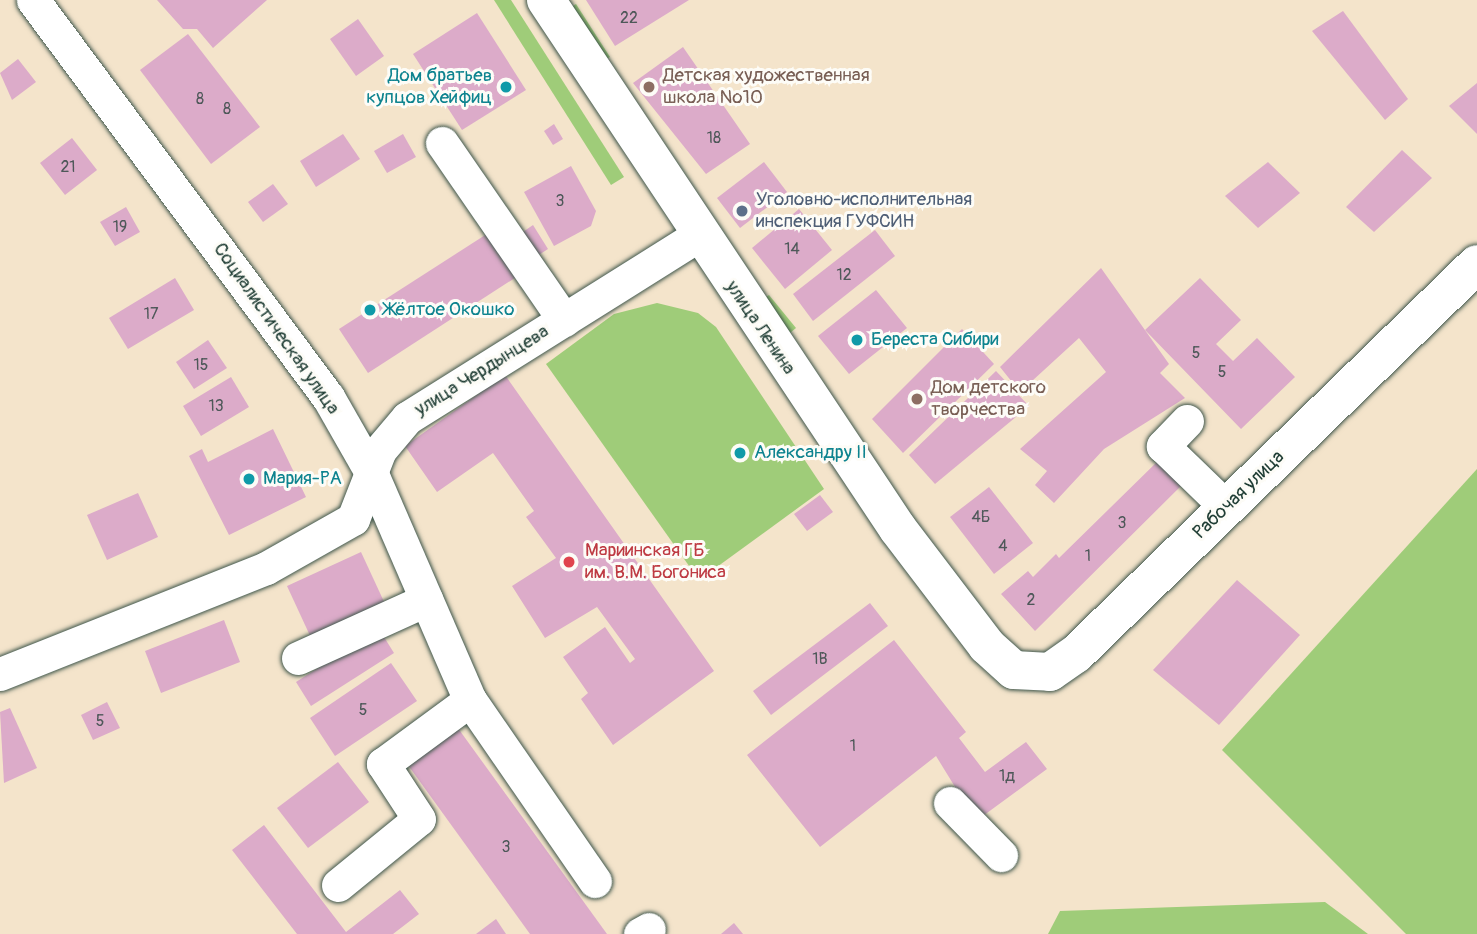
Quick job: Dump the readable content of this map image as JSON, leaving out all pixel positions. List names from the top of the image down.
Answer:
{
  "streets": {
    "main road": ["улица Ленина", "Рабочая улица"],
    "street": ["Социалистическая улица", "улица Чердынцева"]
  },
  "crossings": [
    ["улица Ленина", "улица Чердынцева"],
    ["улица Ленина", "Рабочая улица"],
    ["Социалистическая улица", "улица Чердынцева"]
  ],
  "places": [
    "Дом братьев купцов Хейфиц",
    "Детская художественная школа №10",
    "Уголовно-исполнительная инспекция ГУФСИН",
    "Жёлтое Окошко",
    "Береста Сибири",
    "Дом детского творчества",
    "Александру II",
    "Мария-РА",
    "Мариинская ГБ им. В.М. Богониса"
  ],
  "house_numbers": [
    "22",
    "8",
    "8",
    "18",
    "21",
    "3",
    "19",
    "14",
    "12",
    "17",
    "5",
    "15",
    "5",
    "13",
    "4Б",
    "3",
    "4",
    "1",
    "2",
    "1В",
    "5",
    "5",
    "1",
    "1д",
    "3"
  ]
}
